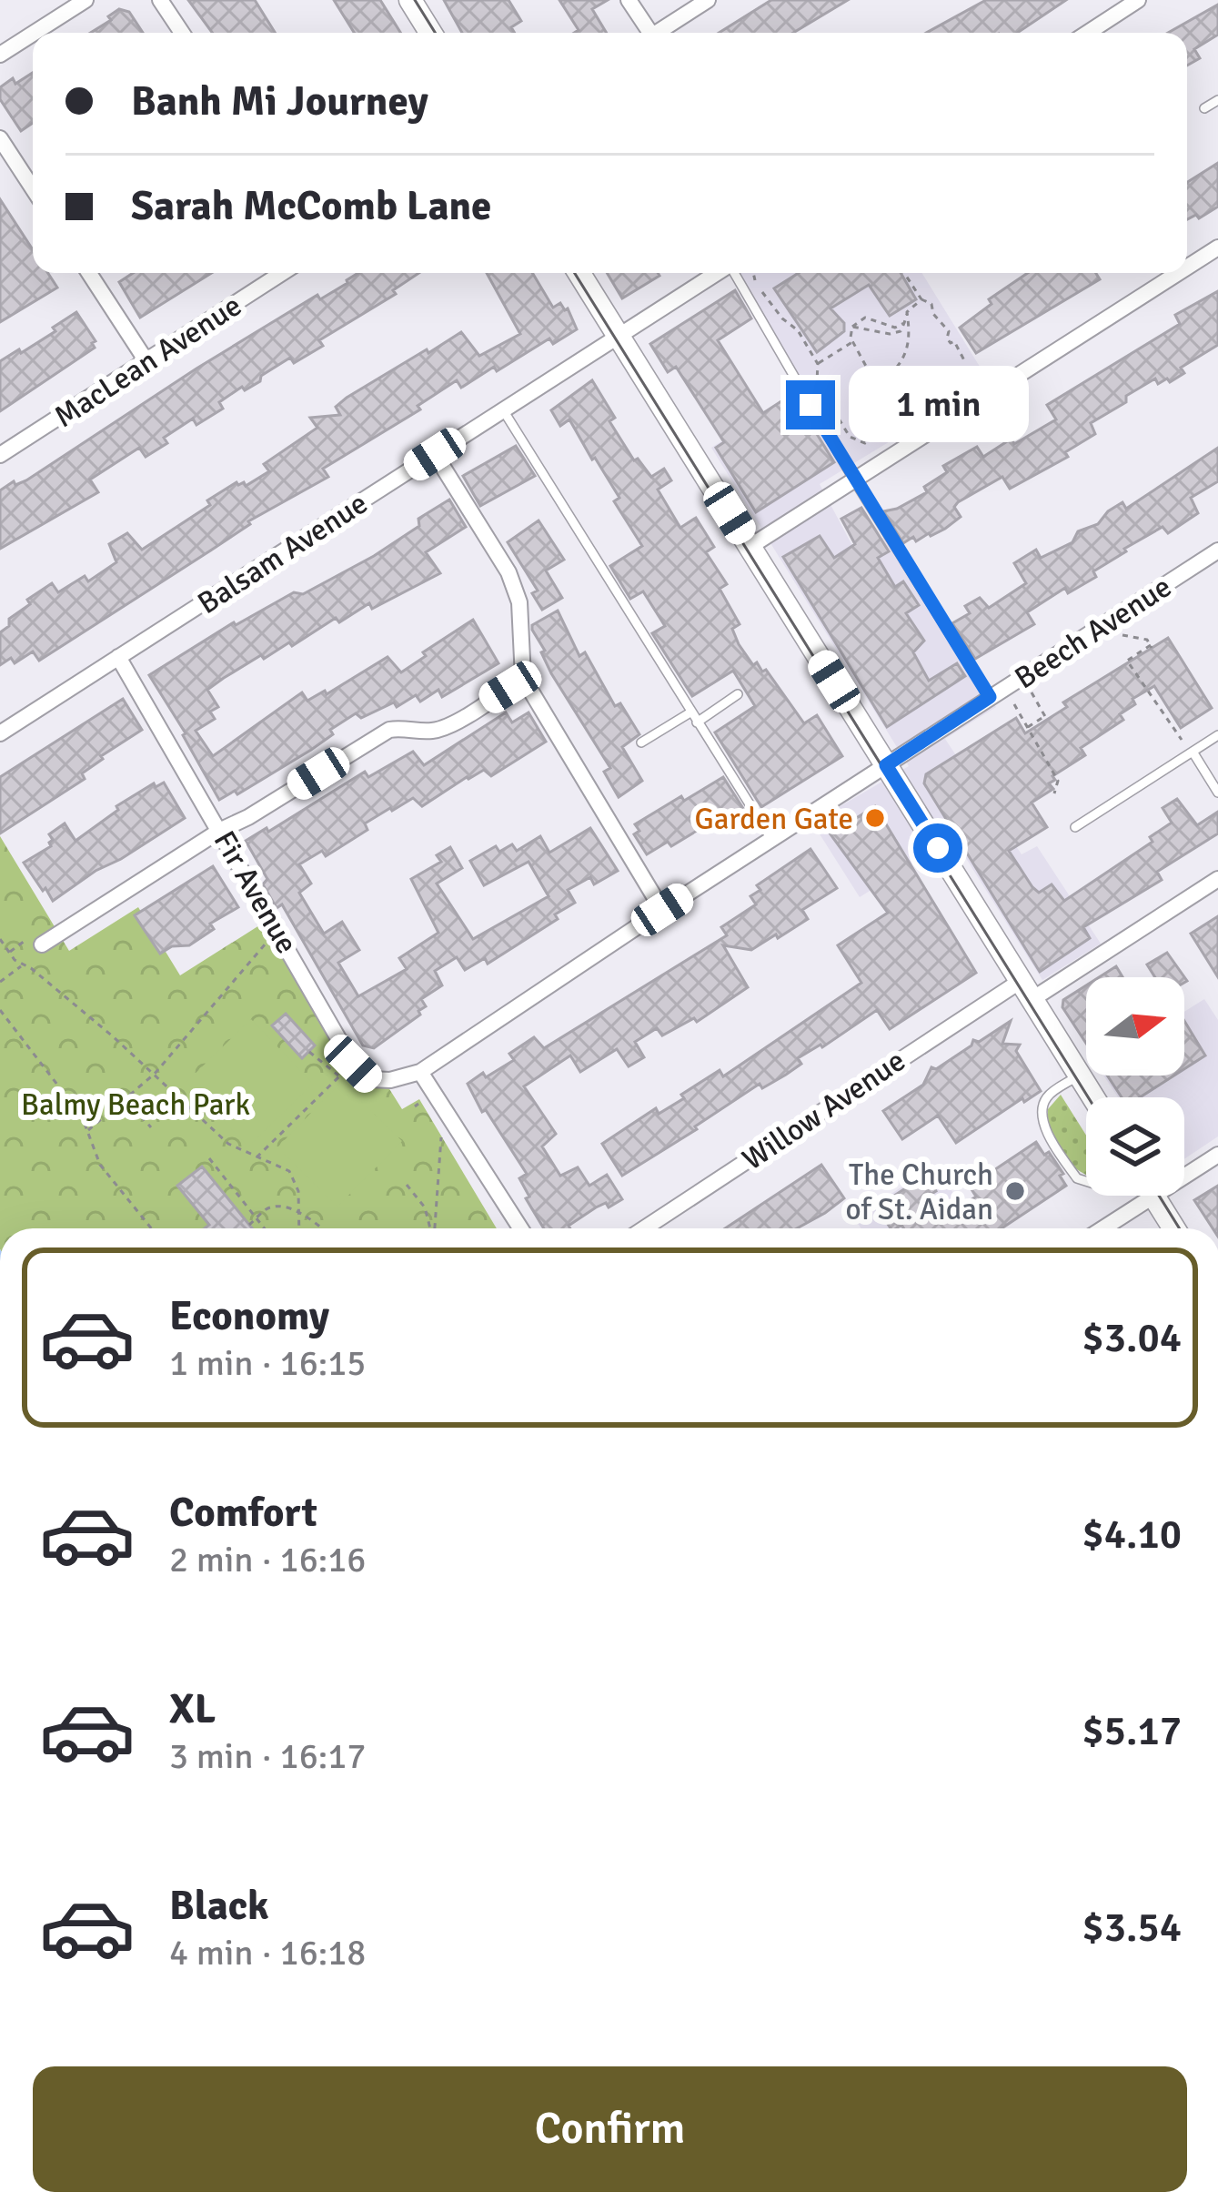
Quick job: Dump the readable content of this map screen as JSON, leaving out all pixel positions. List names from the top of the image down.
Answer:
{
  "streets": {
    "street": [
      "MacLean Avenue",
      "Balsam Avenue",
      "Beech Avenue",
      "Fir Avenue",
      "Willow Avenue"
    ]
  },
  "crossings": [
    ["Balsam Avenue", "Fir Avenue"],
    ["Beech Avenue", "Fir Avenue"]
  ],
  "parks": ["Balmy Beach Park"],
  "places": ["Garden Gate", "The Church of St. Aidan"],
  "north": "right",
  "page": {
    "banner": ["Banh Mi Journey", "Sarah McComb Lane"],
    "bubble": "1 min",
    "list": [
      {
        "name": "Economy",
        "note": "1 min · 16:15",
        "value": "$3.04"
      },
      {
        "name": "Comfort",
        "note": "2 min · 16:16",
        "value": "$4.10"
      },
      {
        "name": "XL",
        "note": "3 min · 16:17",
        "value": "$5.17"
      },
      {
        "name": "Black",
        "note": "4 min · 16:18",
        "value": "$3.54"
      }
    ],
    "buttons": "Confirm"
  }
}
